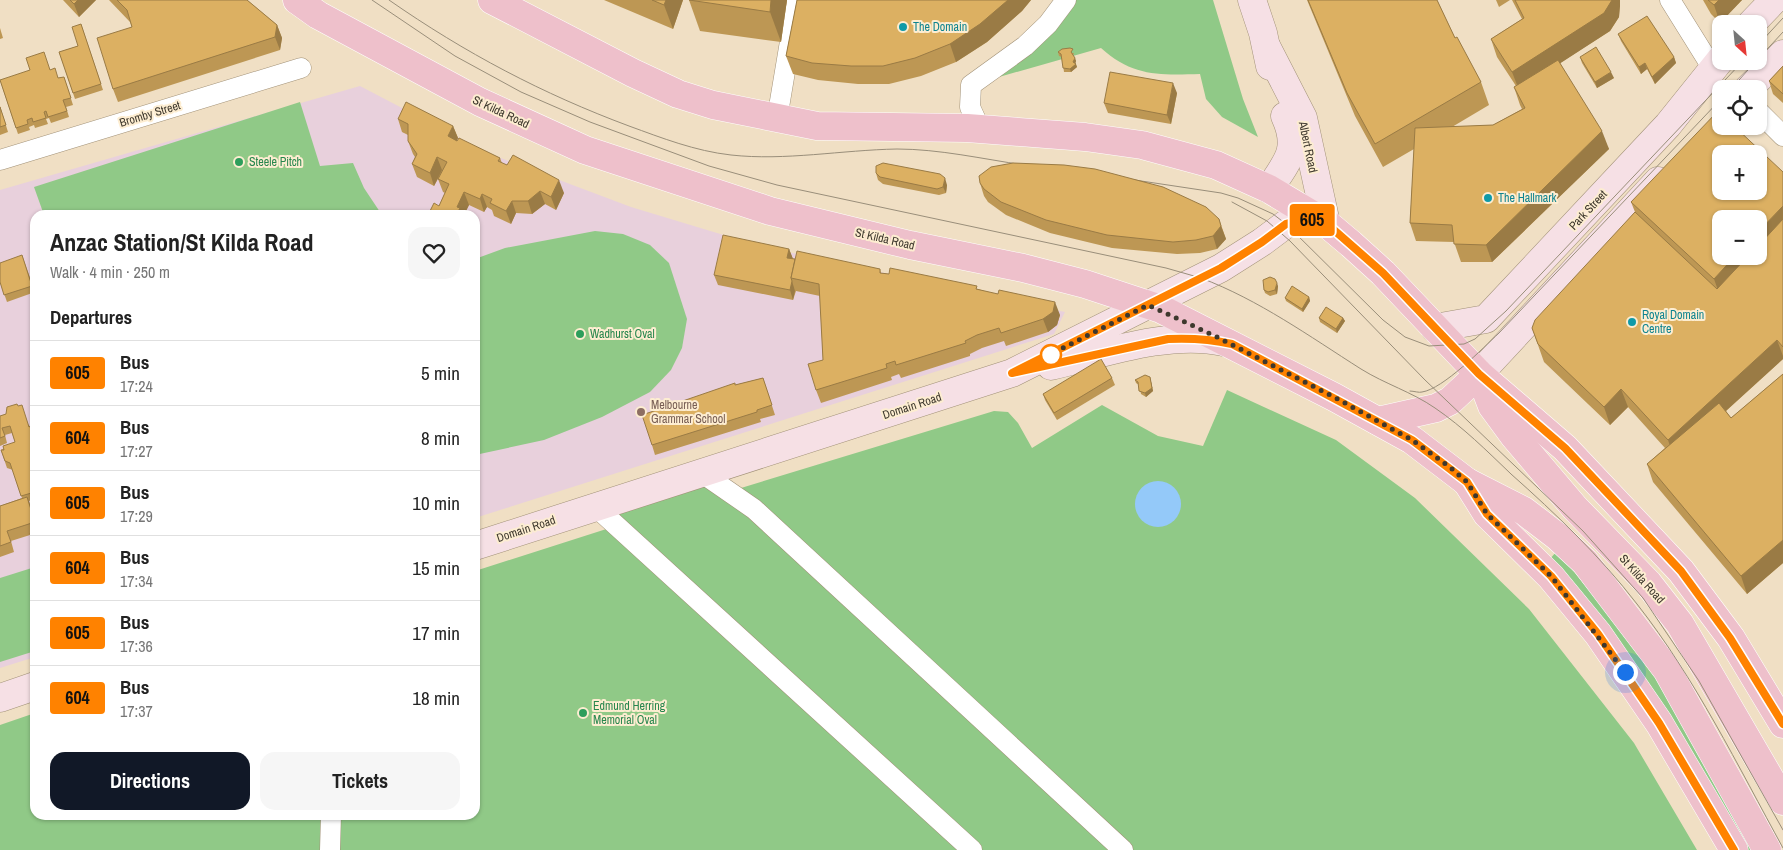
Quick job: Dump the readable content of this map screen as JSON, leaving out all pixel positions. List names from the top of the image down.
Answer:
{
  "streets": {
    "main road": ["St Kilda Road"],
    "street": [
      "Bromby Street",
      "Albert Road",
      "Park Street",
      "Domain Road"
    ]
  },
  "crossings": [
    ["St Kilda Road", "Albert Road"],
    ["St Kilda Road", "Park Street"],
    ["St Kilda Road", "Domain Road"],
    ["Albert Road", "Domain Road"]
  ],
  "places": [
    "The Domain",
    "Steele Pitch",
    "The Hallmark",
    "Royal Domain Centre",
    "Wadhurst Oval",
    "Melbourne Grammar School",
    "Edmund Herring Memorial Oval"
  ],
  "lines": ["bus line 605"],
  "north": "bottom right",
  "page": {
    "on_map": "605",
    "map_buttons": ["+", "−"],
    "heading": [
      ["Anzac Station/St Kilda Road", "Walk · 4 min · 250 m"],
      "Departures"
    ],
    "list": [
      {
        "mark": "605",
        "name": "Bus",
        "note": "17:24",
        "value": "5 min"
      },
      {
        "mark": "604",
        "name": "Bus",
        "note": "17:27",
        "value": "8 min"
      },
      {
        "mark": "605",
        "name": "Bus",
        "note": "17:29",
        "value": "10 min"
      },
      {
        "mark": "604",
        "name": "Bus",
        "note": "17:34",
        "value": "15 min"
      },
      {
        "mark": "605",
        "name": "Bus",
        "note": "17:36",
        "value": "17 min"
      },
      {
        "mark": "604",
        "name": "Bus",
        "note": "17:37",
        "value": "18 min"
      }
    ],
    "buttons": ["Directions", "Tickets"]
  }
}
